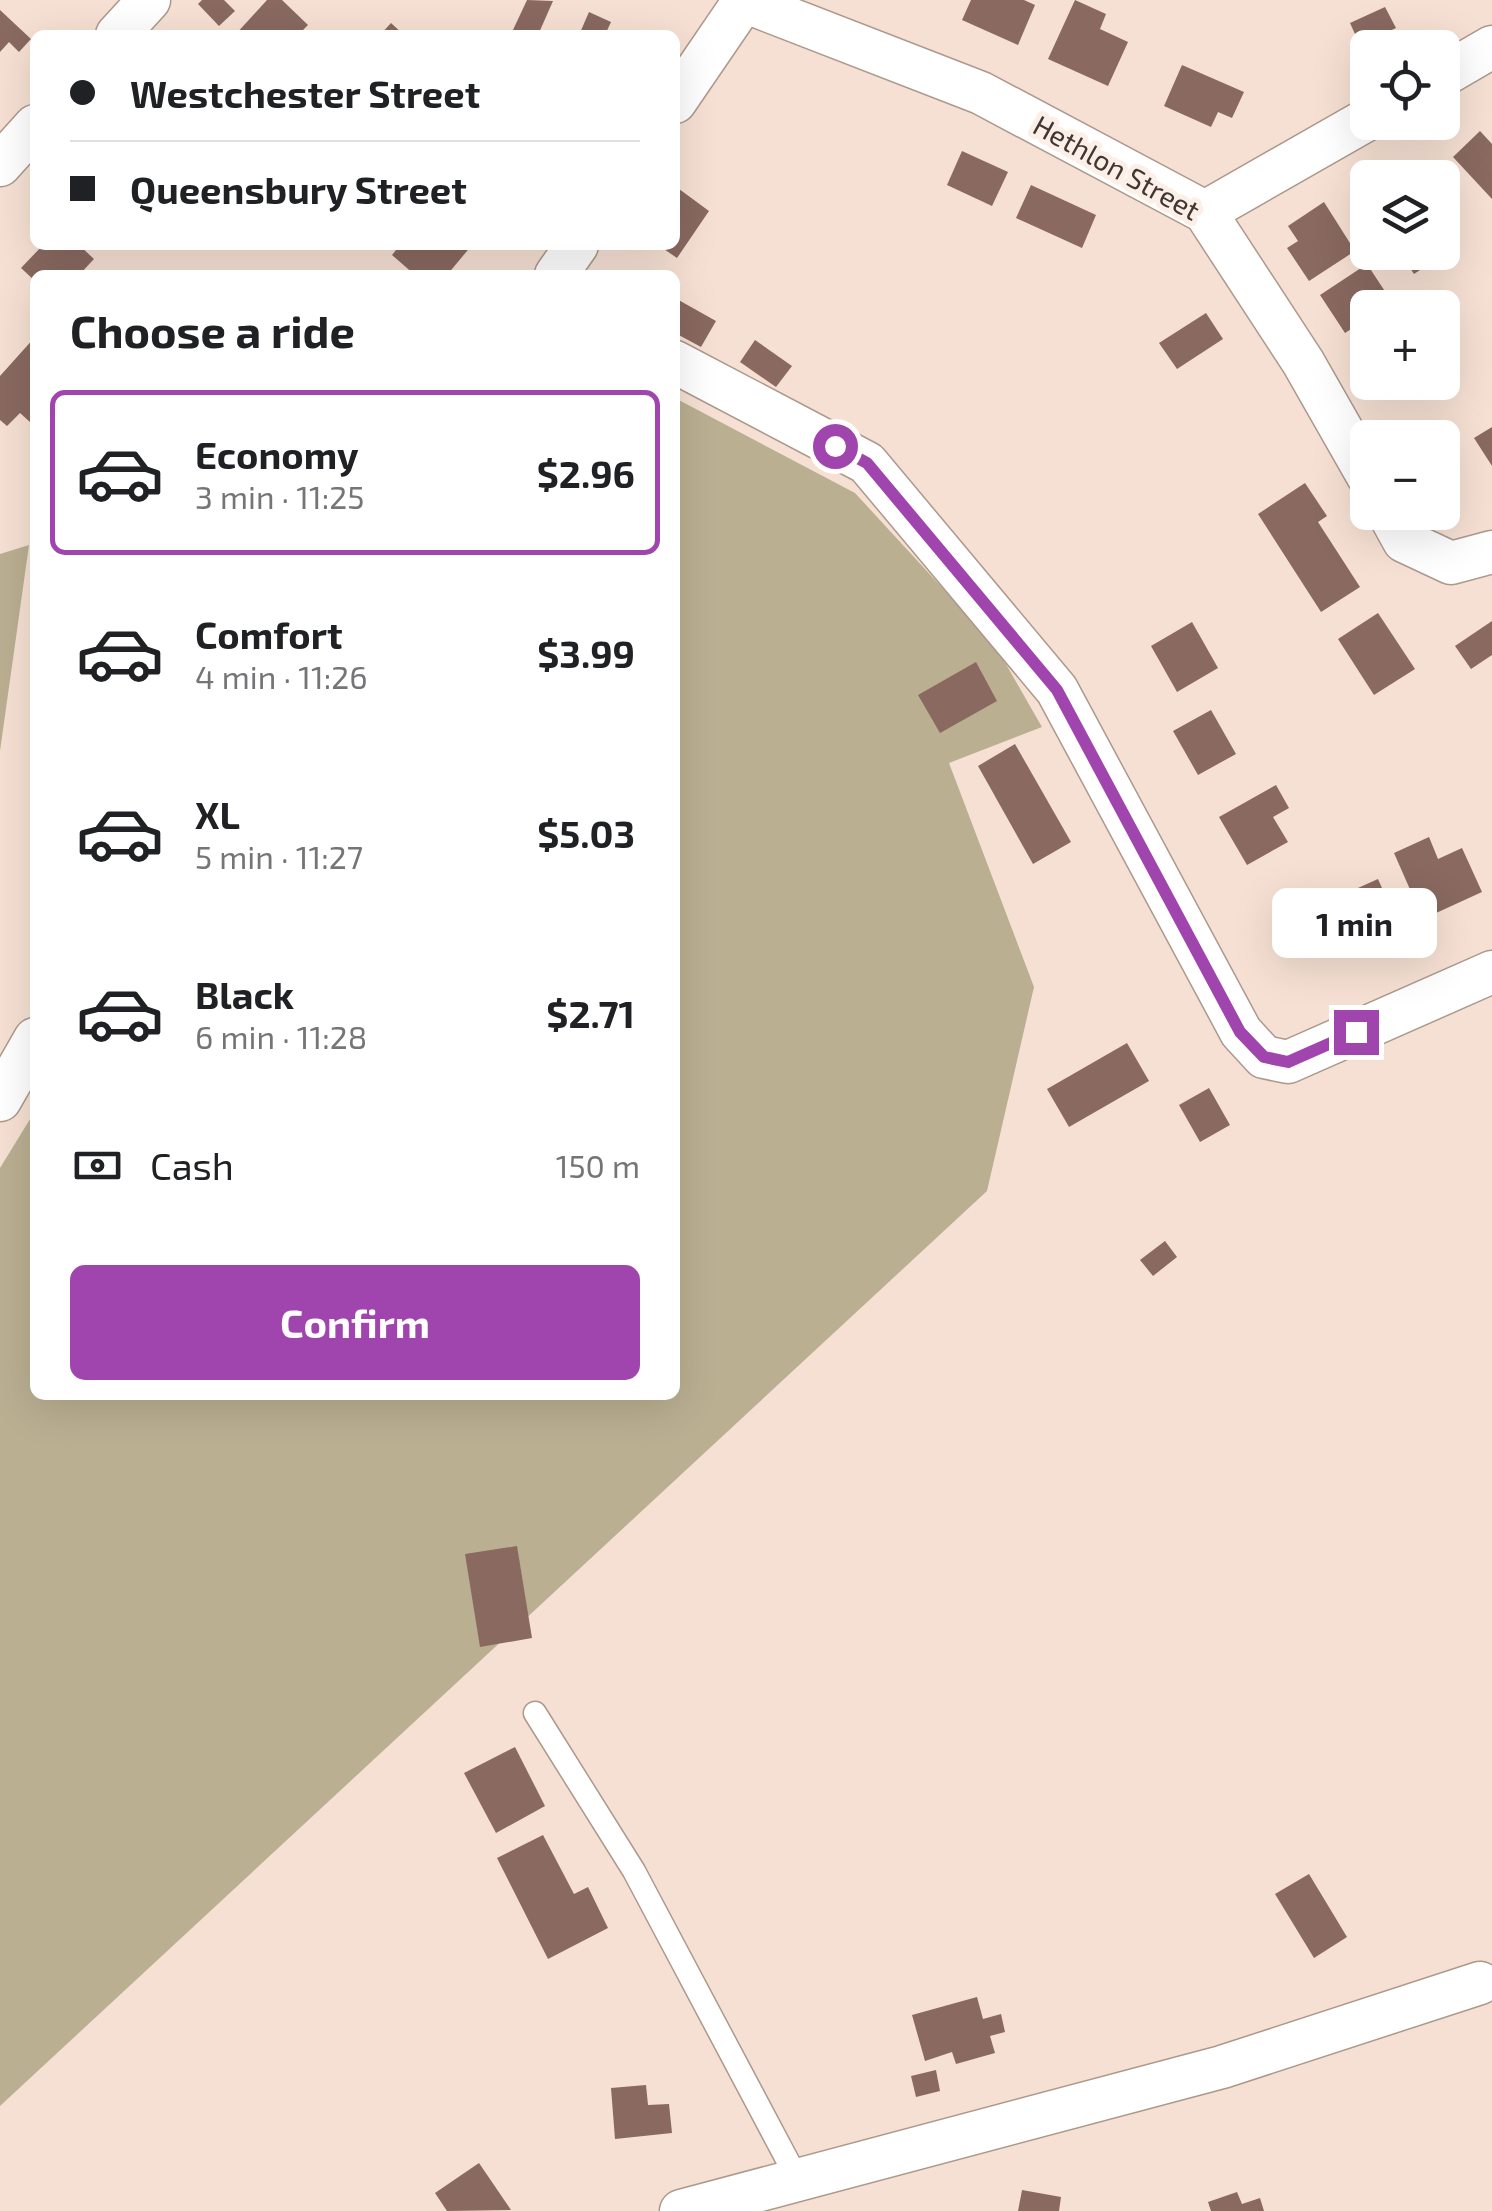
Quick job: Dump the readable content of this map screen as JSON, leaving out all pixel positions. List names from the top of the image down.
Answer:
{
  "streets": {
    "street": ["Hethlon Street"]
  },
  "page": {
    "map_buttons": ["+", "−"],
    "banner": ["Westchester Street", "Queensbury Street"],
    "heading": "Choose a ride",
    "list": [
      {
        "name": "Economy",
        "note": "3 min · 11:25",
        "value": "$2.96"
      },
      {
        "name": "Comfort",
        "note": "4 min · 11:26",
        "value": "$3.99"
      },
      {
        "name": "XL",
        "note": "5 min · 11:27",
        "value": "$5.03"
      },
      {
        "name": "Black",
        "note": "6 min · 11:28",
        "value": "$2.71"
      }
    ],
    "bubble": "1 min",
    "pay": ["Cash", "150 m"],
    "buttons": "Confirm"
  }
}
